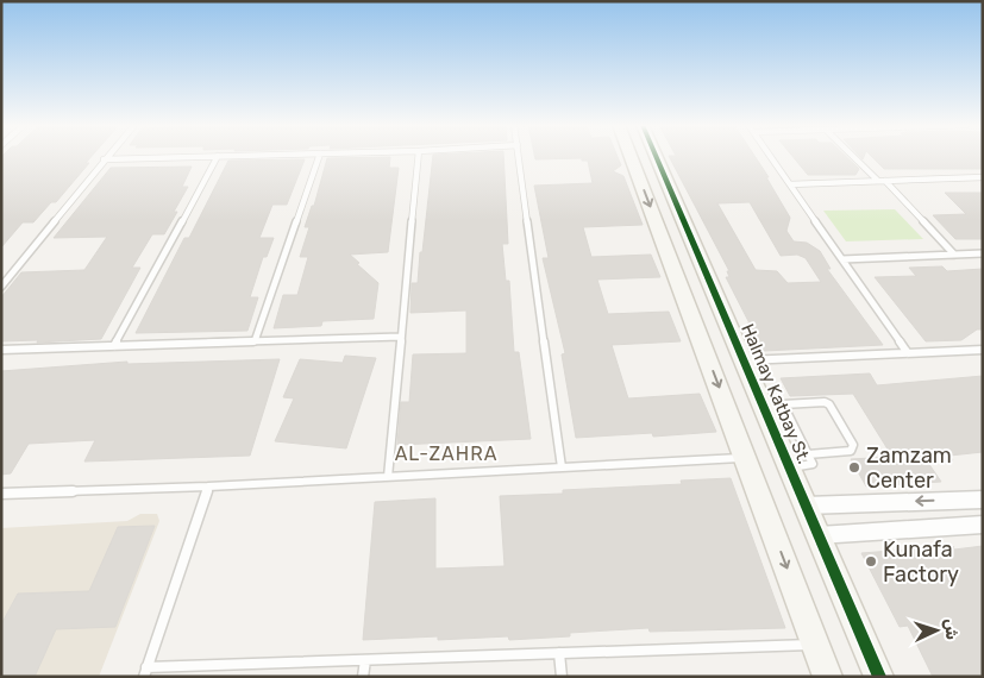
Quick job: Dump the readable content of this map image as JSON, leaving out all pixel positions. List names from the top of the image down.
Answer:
{
  "streets": {
    "street": ["Halmay Katbay St."]
  },
  "districts": ["AL-ZAHRA"],
  "places": ["Zamzam Center", "Kunafa Factory"],
  "north": "right"
}
